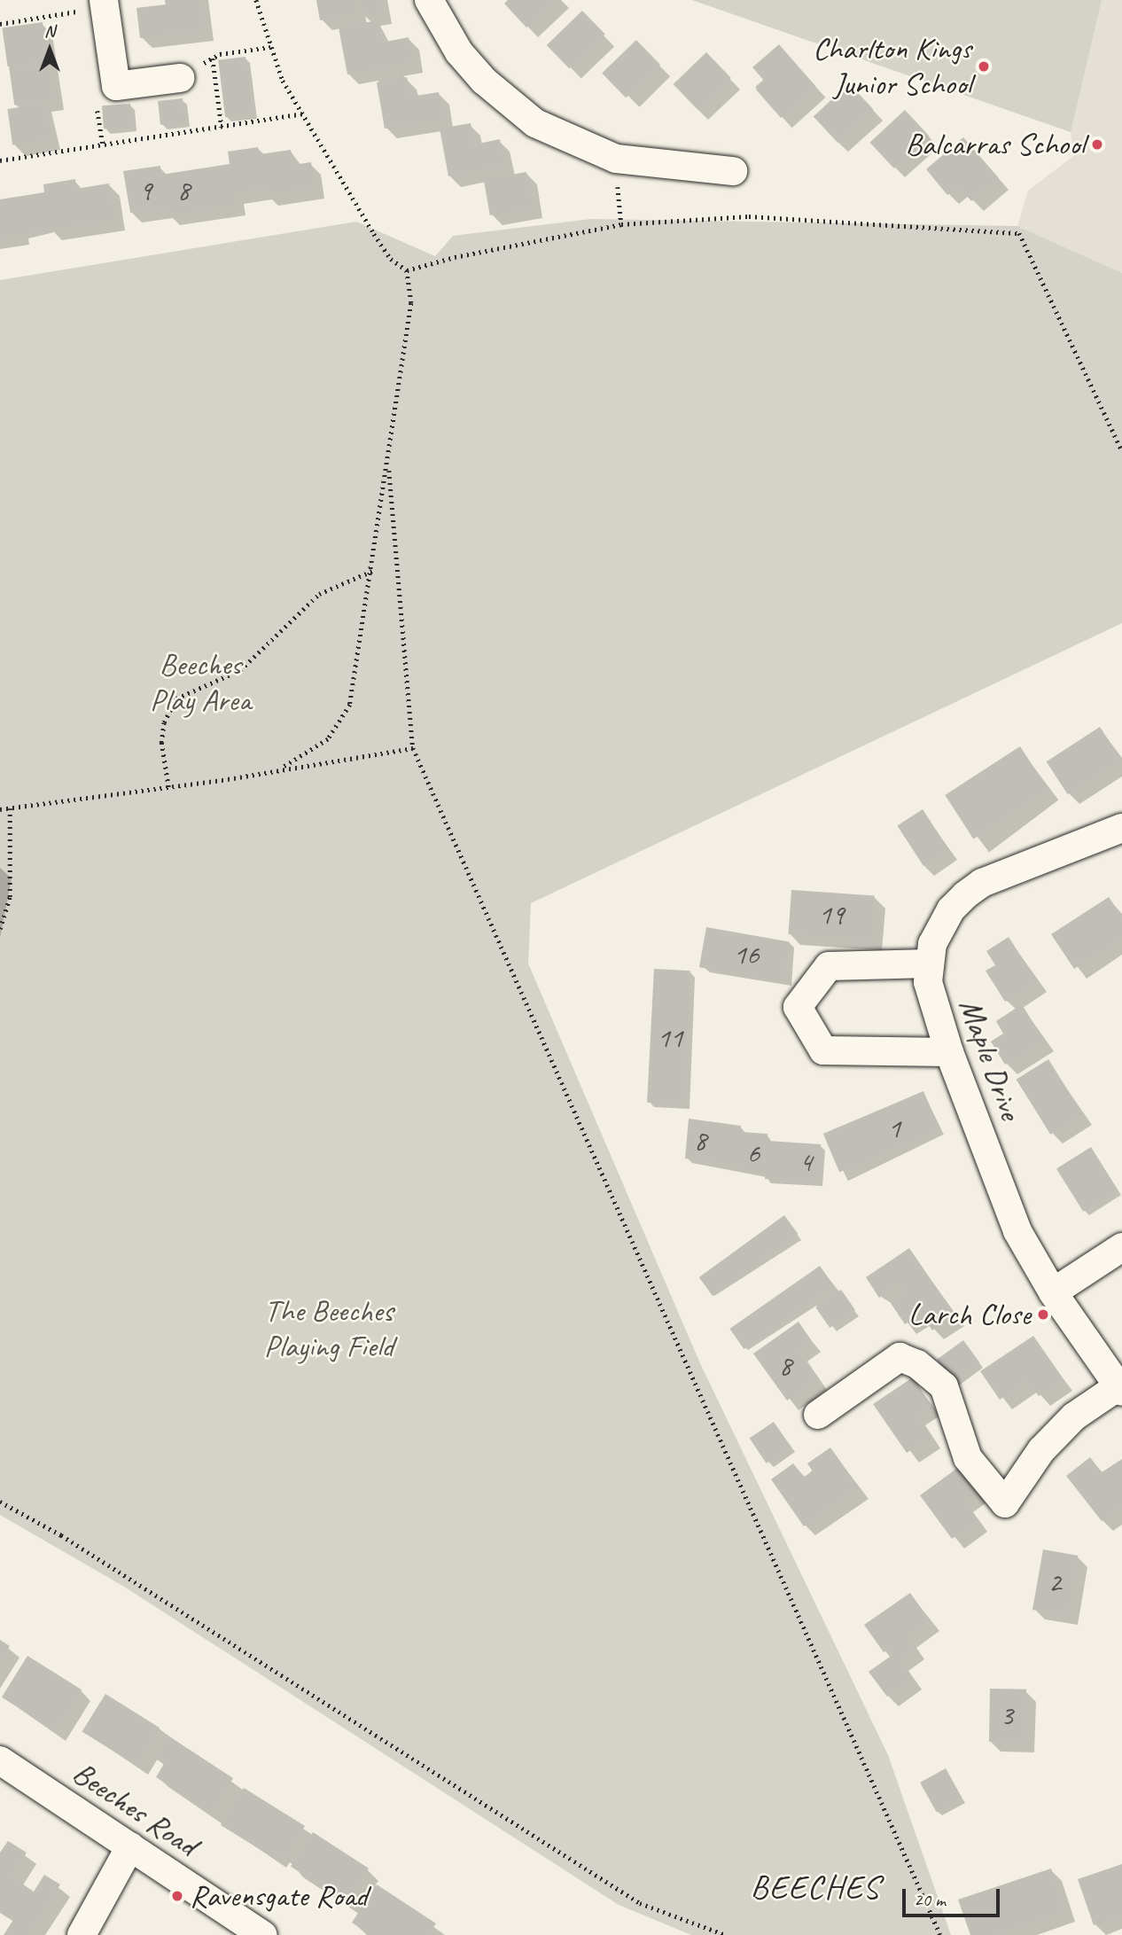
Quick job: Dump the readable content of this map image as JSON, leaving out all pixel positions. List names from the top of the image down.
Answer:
{
  "streets": {
    "street": ["Maple Drive", "Beeches Road"]
  },
  "districts": ["BEECHES"],
  "parks": ["Beeches Play Area", "The Beeches Playing Field"],
  "places": [
    "Charlton Kings Junior School",
    "Balcarras School",
    "Larch Close",
    "Ravensgate Road"
  ],
  "house_numbers": [
    "9",
    "8",
    "19",
    "16",
    "11",
    "1",
    "8",
    "6",
    "4",
    "8",
    "2",
    "3"
  ],
  "scale_bar": "20 m",
  "north": "top"
}
